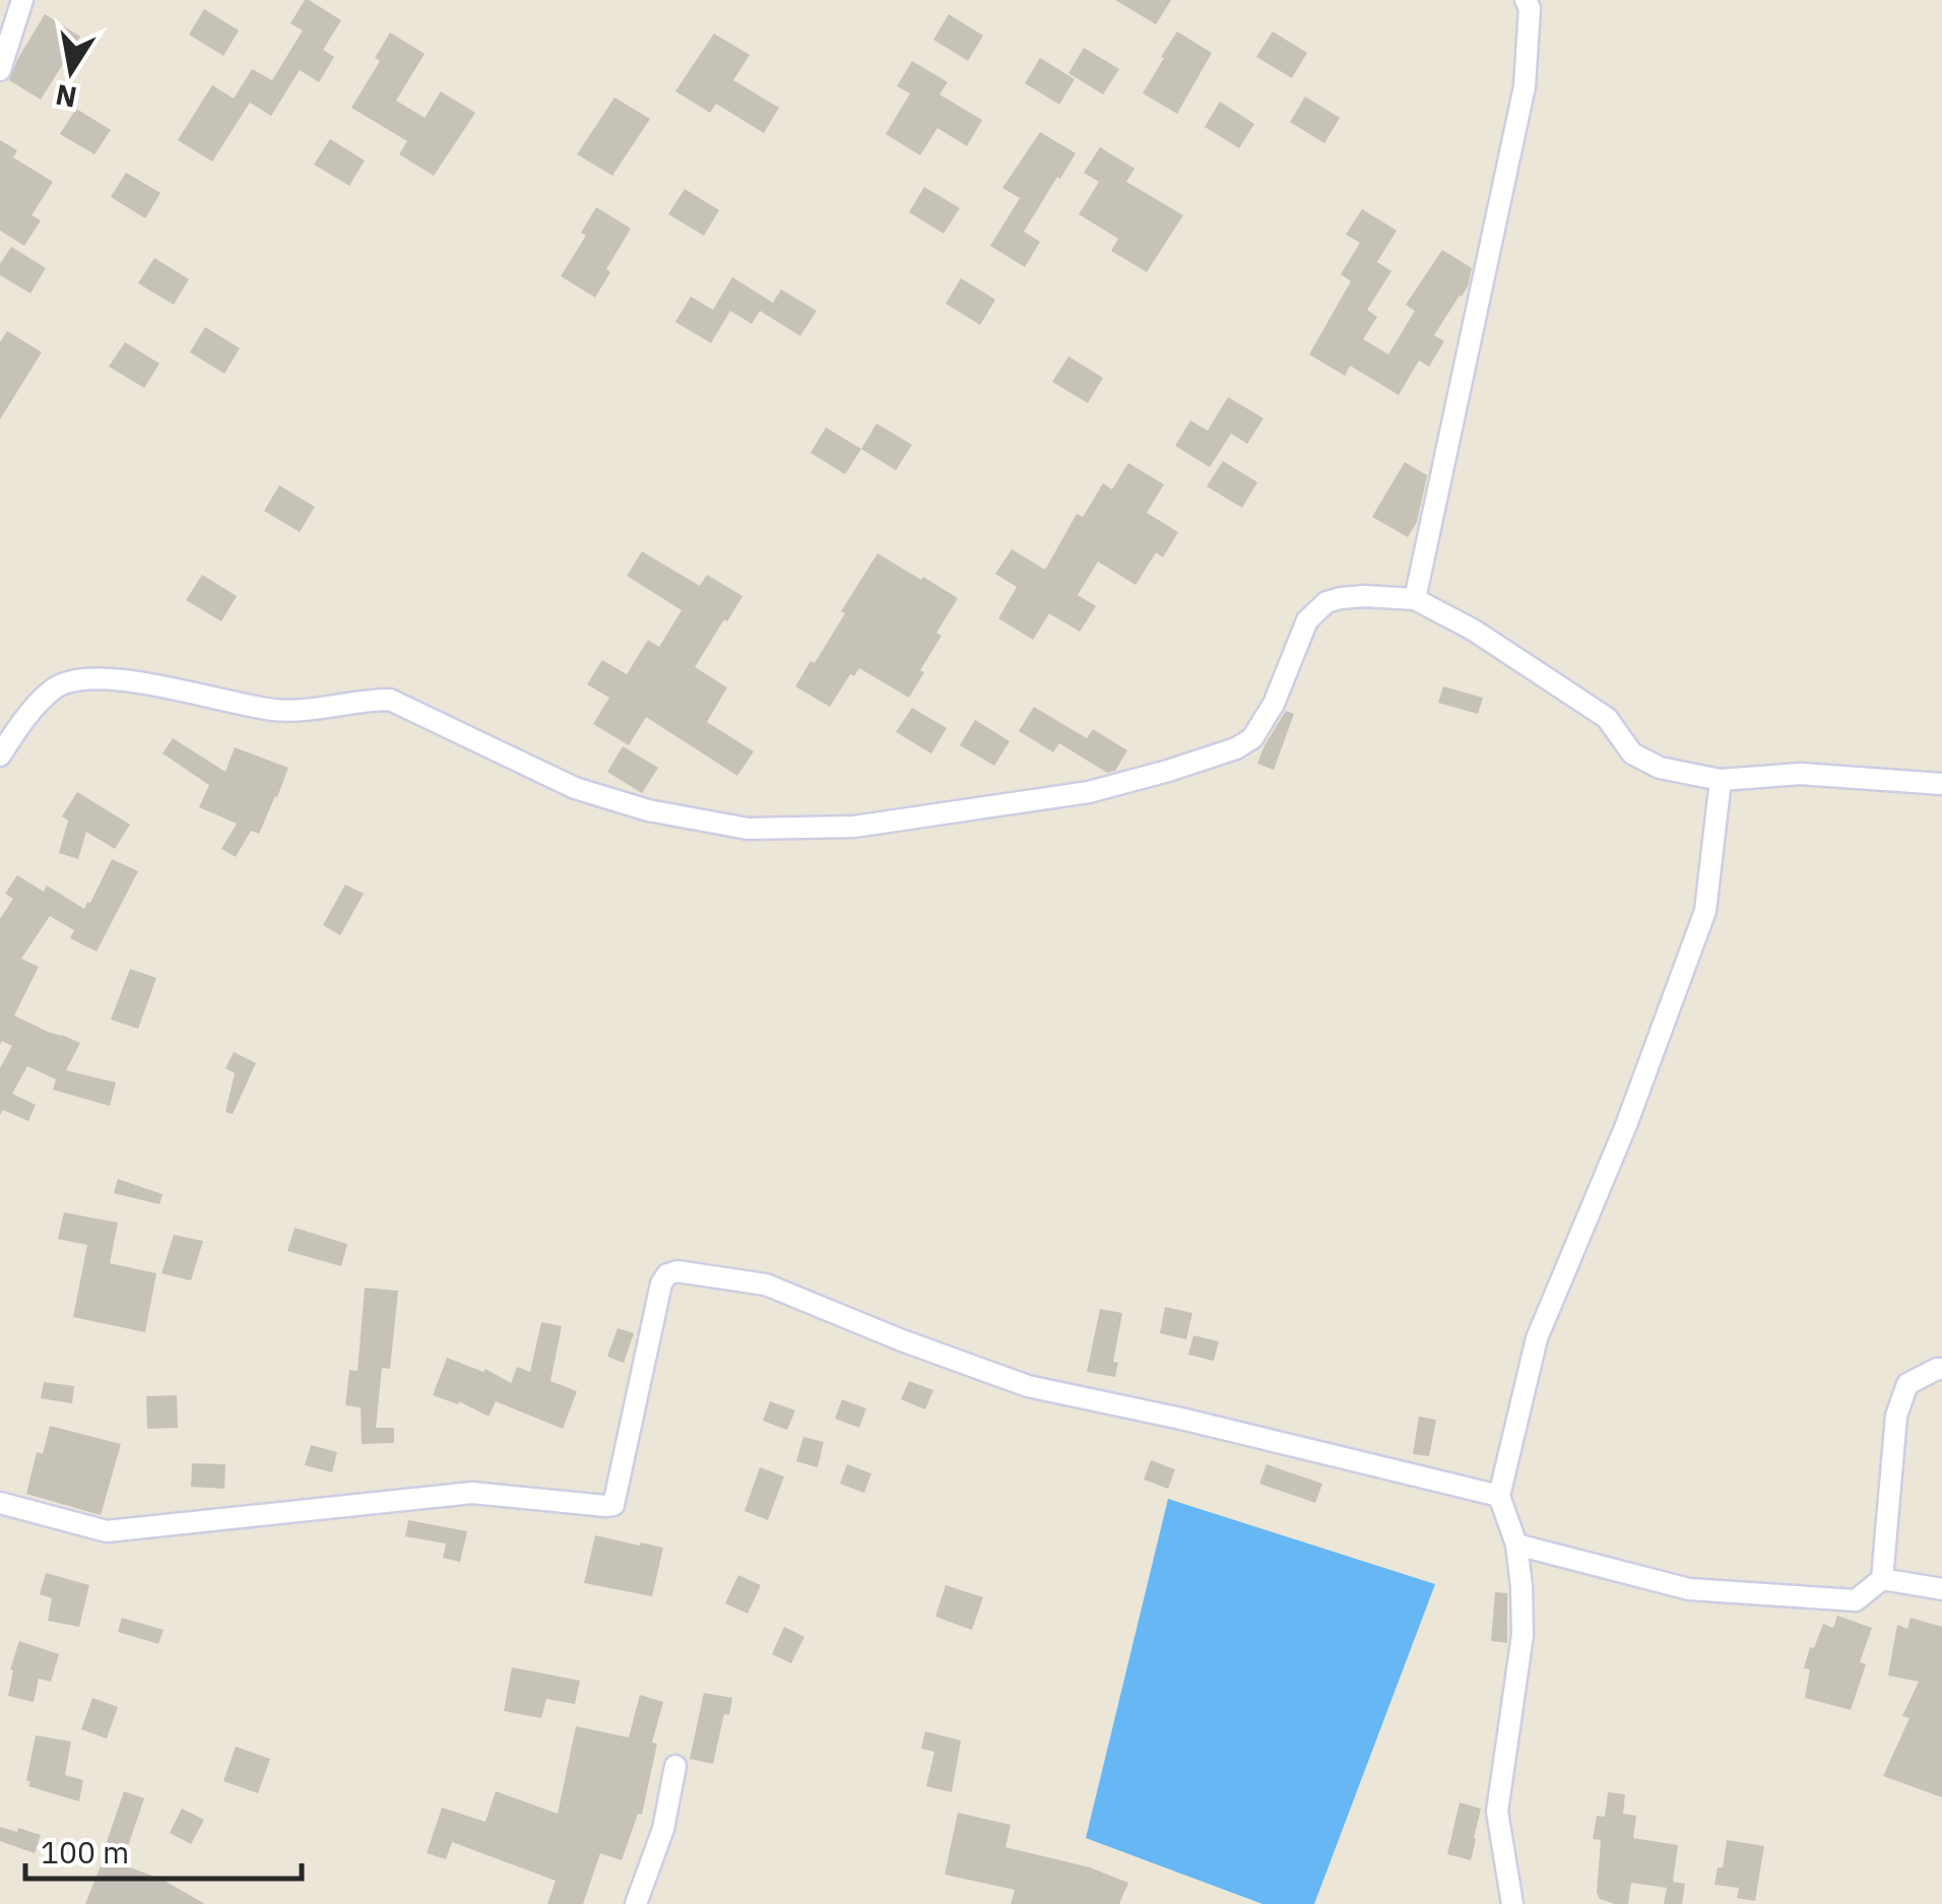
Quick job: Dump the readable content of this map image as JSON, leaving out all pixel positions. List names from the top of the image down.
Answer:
{
  "scale_bar": "100 m",
  "north": "bottom"
}
